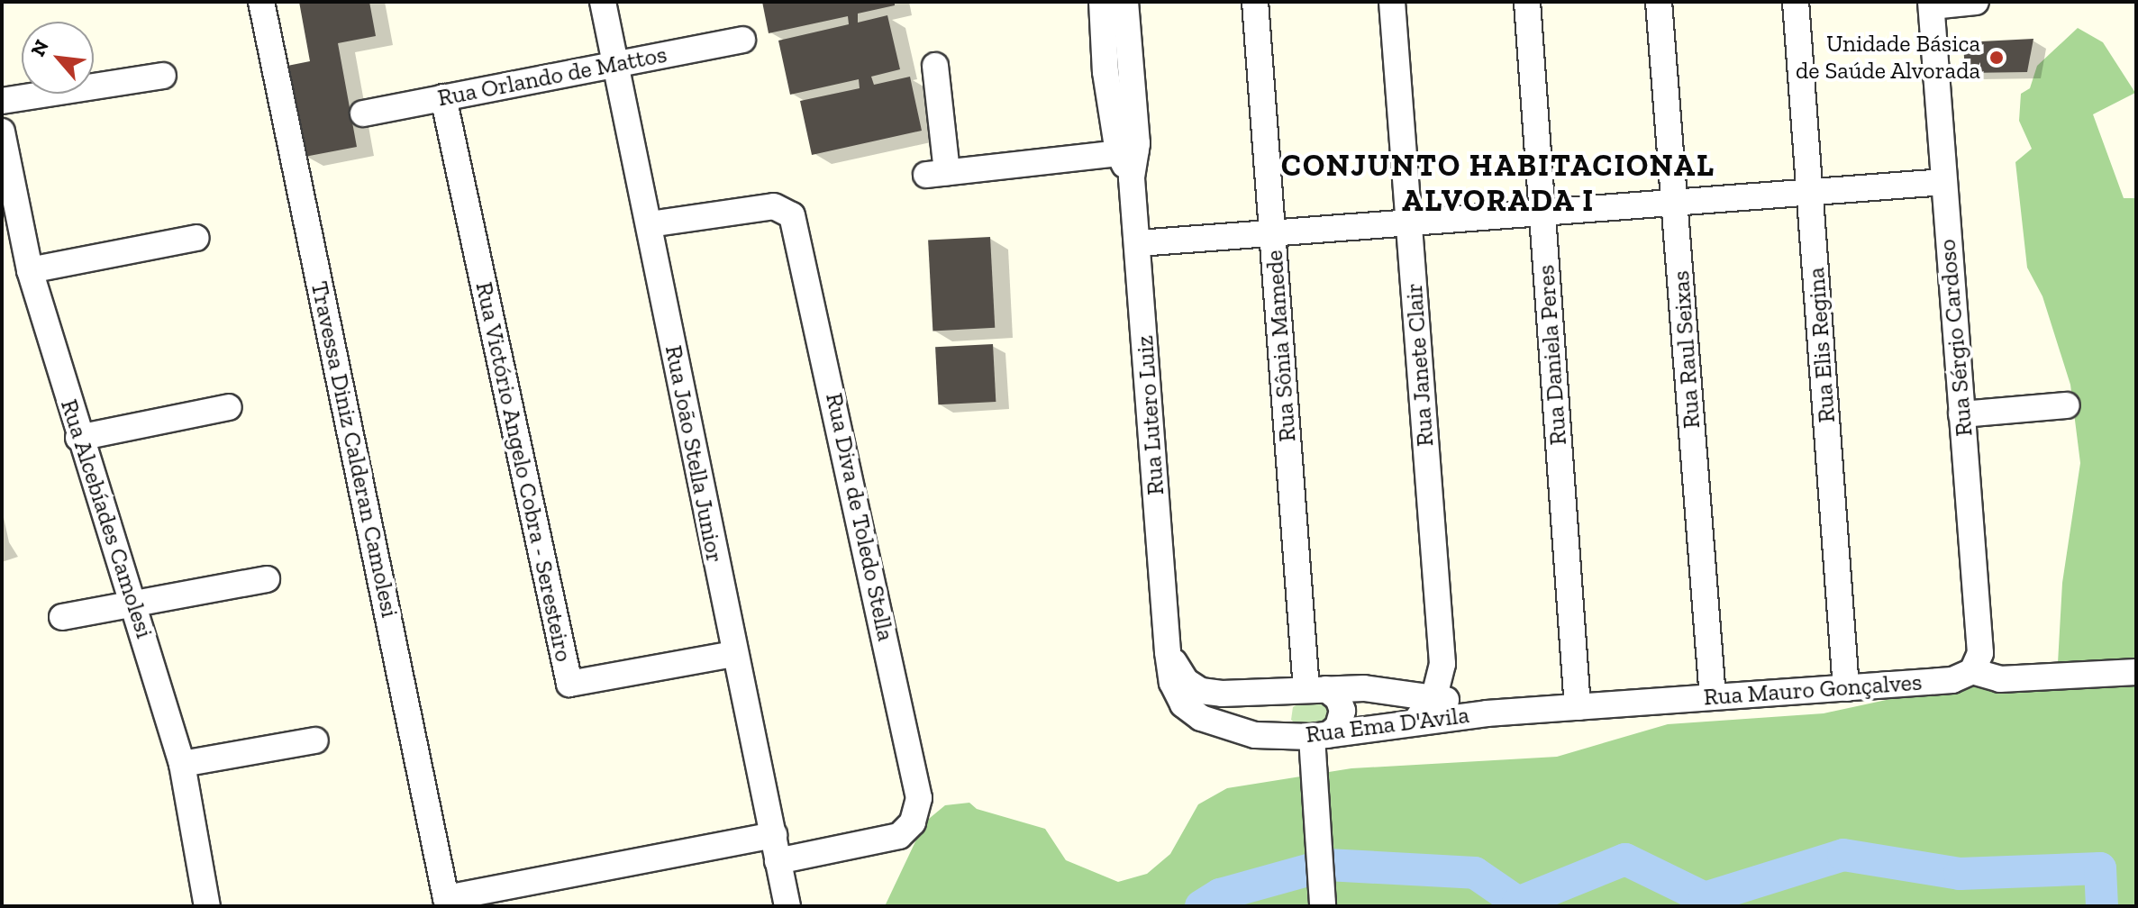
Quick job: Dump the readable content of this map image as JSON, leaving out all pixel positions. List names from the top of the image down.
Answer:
{
  "streets": {
    "street": [
      "Rua Orlando de Mattos",
      "Rua Sérgio Cardoso",
      "Rua Elis Regina",
      "Rua Sônia Mamede",
      "Rua Raul Seixas",
      "Rua Daniela Peres",
      "Rua Janete Clair",
      "Rua Lutero Luiz",
      "Travessa Diniz Calderan Camolesi",
      "Rua João Stella Junior",
      "Rua Victório Angelo Cobra - Seresteiro",
      "Rua Diva de Toledo Stella",
      "Rua Alcebíades Camolesi",
      "Rua Mauro Gonçalves",
      "Rua Ema D'Avila"
    ]
  },
  "crossings": [
    ["Rua Orlando de Mattos", "Rua João Stella Junior"],
    ["Rua Orlando de Mattos", "Rua Victório Angelo Cobra - Seresteiro"],
    ["Rua Sérgio Cardoso", "Rua Mauro Gonçalves"],
    ["Rua Elis Regina", "Rua Mauro Gonçalves"],
    ["Rua Sônia Mamede", "Rua Ema D'Avila"],
    ["Rua Raul Seixas", "Rua Mauro Gonçalves"],
    ["Rua Daniela Peres", "Rua Mauro Gonçalves"],
    ["Rua Janete Clair", "Rua Ema D'Avila"],
    ["Rua Lutero Luiz", "Rua Ema D'Avila"],
    ["Travessa Diniz Calderan Camolesi", "Rua João Stella Junior"],
    ["Rua João Stella Junior", "Rua Victório Angelo Cobra - Seresteiro"],
    ["Rua João Stella Junior", "Rua Diva de Toledo Stella"],
    ["Rua Mauro Gonçalves", "Rua Ema D'Avila"]
  ],
  "districts": ["CONJUNTO HABITACIONAL ALVORADA I"],
  "places": ["Unidade Básica de Saúde Alvorada"],
  "north": "top left"
}
